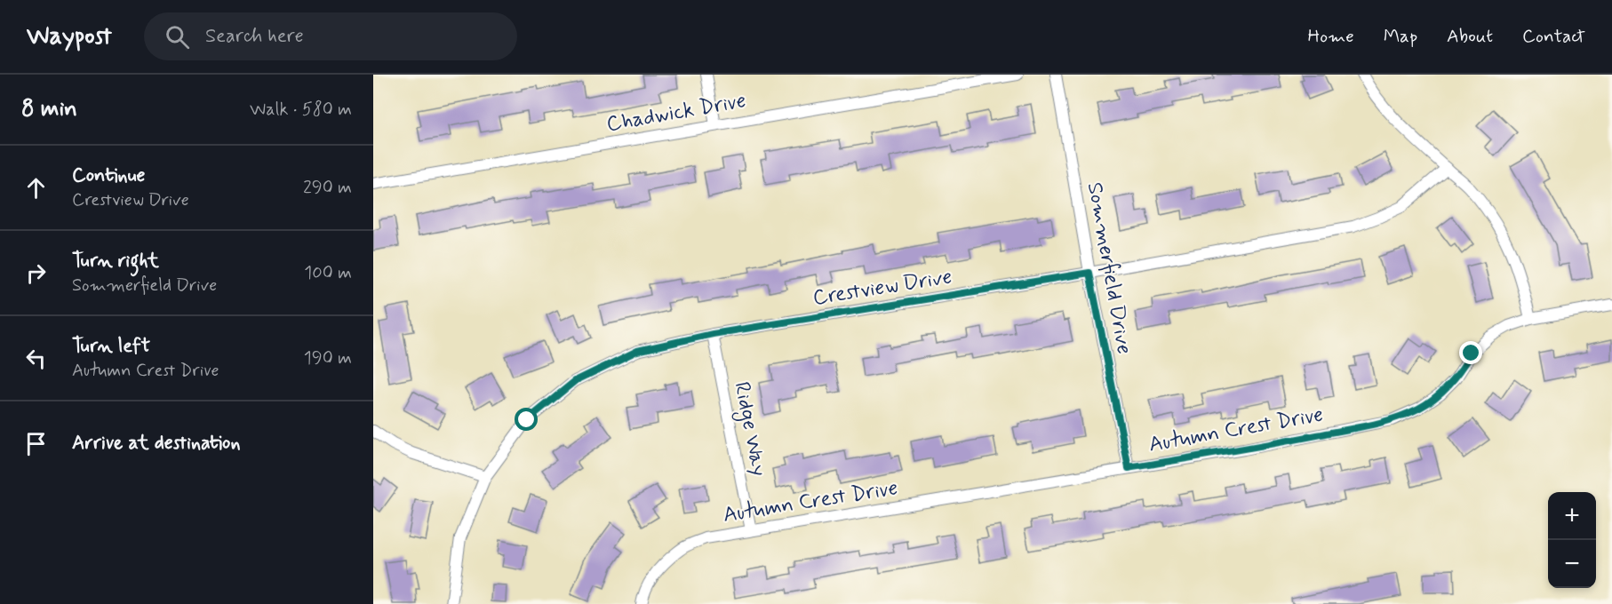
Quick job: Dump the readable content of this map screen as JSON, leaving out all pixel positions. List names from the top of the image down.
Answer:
{
  "streets": {
    "street": [
      "Chadwick Drive",
      "Sommerfield Drive",
      "Crestview Drive",
      "Ridge Way",
      "Autumn Crest Drive"
    ]
  },
  "crossings": [
    ["Sommerfield Drive", "Crestview Drive"],
    ["Sommerfield Drive", "Autumn Crest Drive"],
    ["Crestview Drive", "Ridge Way"],
    ["Ridge Way", "Autumn Crest Drive"]
  ],
  "page": {
    "header": "Waypost",
    "search": "Search here",
    "nav": [
      "Home",
      "Map",
      "About",
      "Contact"
    ],
    "heading": ["8 min", "Walk · 580 m"],
    "list": [
      ["Continue", "Crestview Drive", "290 m"],
      ["Turn right", "Sommerfield Drive", "100 m"],
      ["Turn left", "Autumn Crest Drive", "190 m"],
      "Arrive at destination"
    ],
    "map_buttons": ["+", "−"]
  }
}
